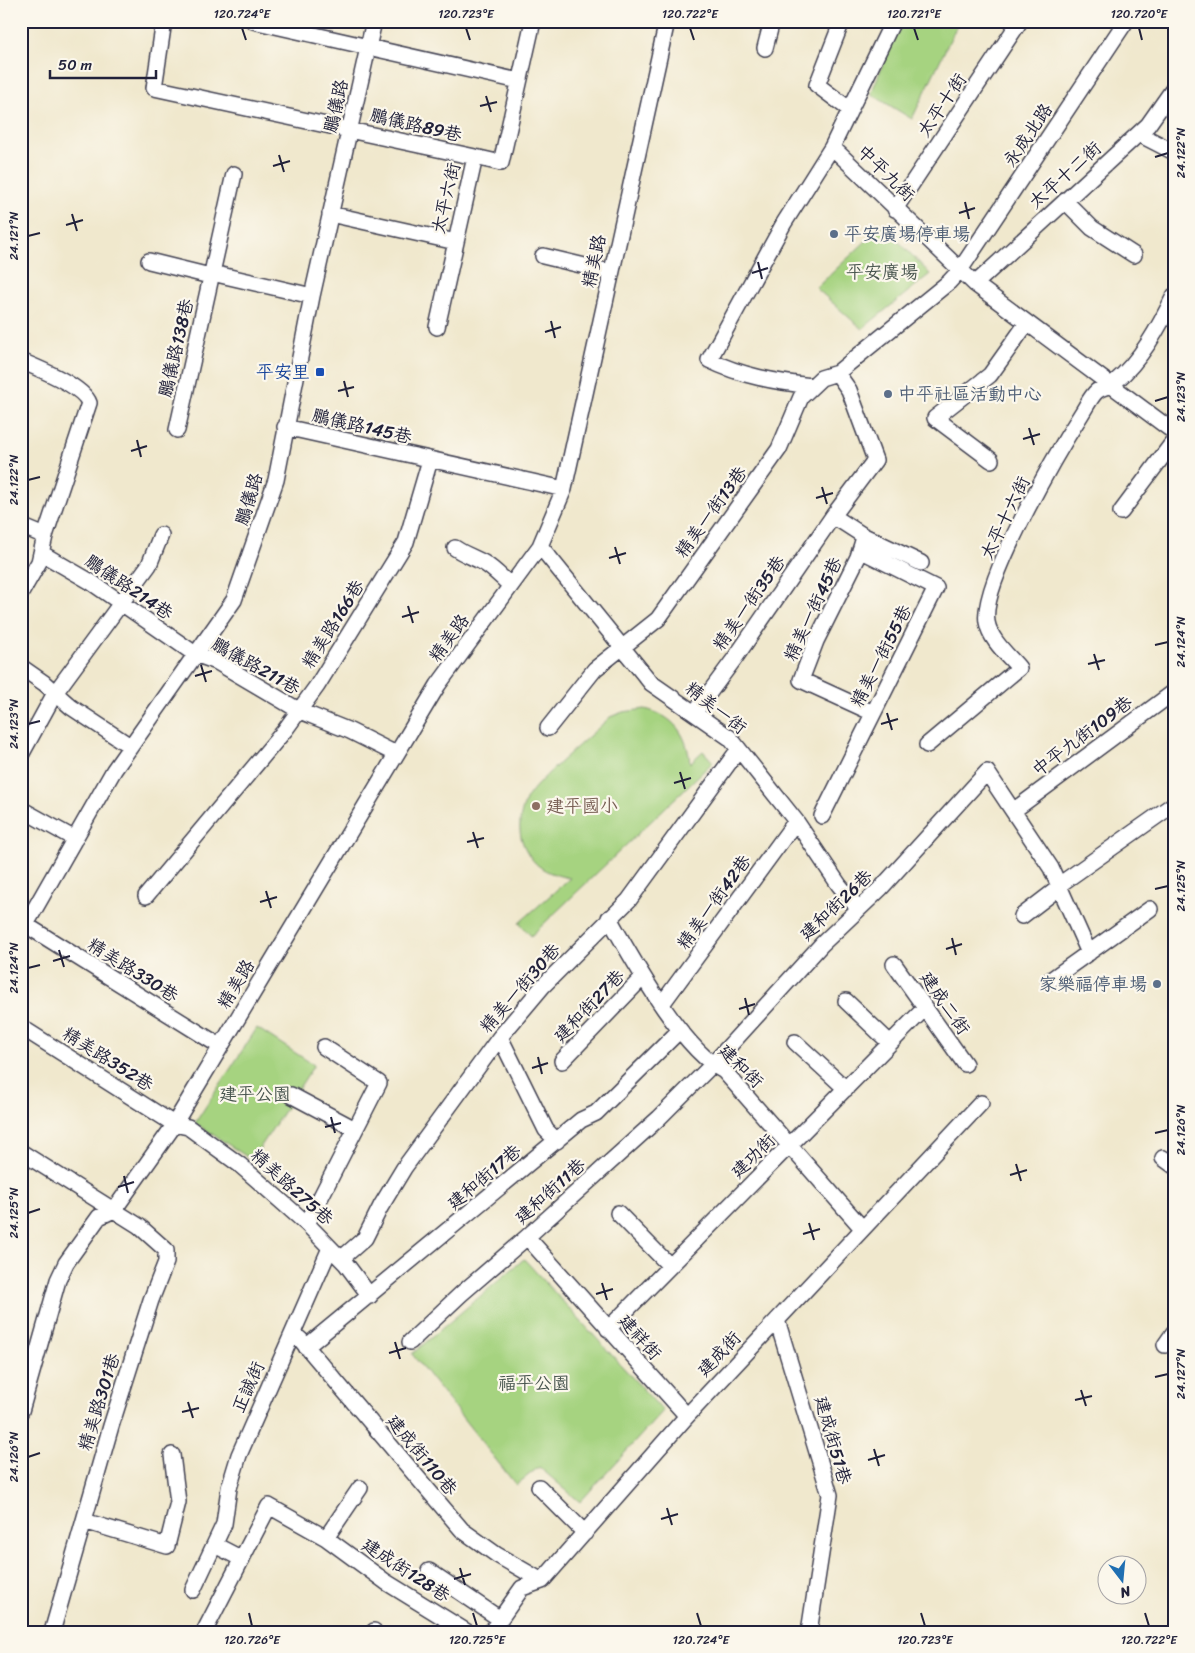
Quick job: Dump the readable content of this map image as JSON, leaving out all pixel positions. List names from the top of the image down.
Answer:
{
  "streets": {
    "street": [
      "太平十街",
      "鵬儀路",
      "鵬儀路89巷",
      "永成北路",
      "中平九街",
      "太平十二街",
      "太平六街",
      "精美路",
      "鵬儀路138巷",
      "鵬儀路145巷",
      "精美一街13巷",
      "太平十六街",
      "鵬儀路214巷",
      "精美一街35巷",
      "精美一街45巷",
      "精美路166巷",
      "精美一街55巷",
      "鵬儀路211巷",
      "精美一街",
      "中平九街109巷",
      "精美一街42巷",
      "建和街26巷",
      "精美路330巷",
      "精美一街30巷",
      "建成二街",
      "建和街27巷",
      "精美路352巷",
      "建和街",
      "建功街",
      "建和街17巷",
      "精美路275巷",
      "建和街11巷",
      "建祥街",
      "建成街",
      "正誠街",
      "精美路301巷",
      "建成街51巷",
      "建成街110巷",
      "建成街128巷"
    ]
  },
  "crossings": [
    ["太平十街", "中平九街"],
    ["鵬儀路", "鵬儀路89巷"],
    ["鵬儀路", "鵬儀路145巷"],
    ["鵬儀路", "鵬儀路214巷"],
    ["鵬儀路", "鵬儀路211巷"],
    ["鵬儀路", "精美路330巷"],
    ["鵬儀路89巷", "太平六街"],
    ["永成北路", "中平九街"],
    ["永成北路", "精美一街13巷"],
    ["永成北路", "精美一街35巷"],
    ["中平九街", "太平十二街"],
    ["中平九街", "精美一街13巷"],
    ["中平九街", "太平十六街"],
    ["精美路", "鵬儀路211巷"],
    ["精美路", "精美一街"],
    ["精美路", "精美路330巷"],
    ["精美路", "精美路352巷"],
    ["精美路", "精美路275巷"],
    ["精美路", "精美路301巷"],
    ["鵬儀路145巷", "精美路166巷"],
    ["精美一街13巷", "精美一街35巷"],
    ["精美一街13巷", "精美一街"],
    ["鵬儀路214巷", "鵬儀路211巷"],
    ["精美一街35巷", "精美一街"],
    ["精美一街45巷", "精美一街55巷"],
    ["精美路166巷", "鵬儀路211巷"],
    ["精美一街", "精美一街42巷"],
    ["精美一街", "建和街26巷"],
    ["精美一街", "精美一街30巷"],
    ["中平九街109巷", "建和街26巷"],
    ["精美一街42巷", "建和街"],
    ["建和街26巷", "建和街"],
    ["建和街26巷", "建和街11巷"],
    ["精美一街30巷", "建和街"],
    ["精美一街30巷", "精美路275巷"],
    ["建成二街", "建功街"],
    ["建和街27巷", "建和街"],
    ["精美路352巷", "精美路275巷"],
    ["建和街", "建功街"],
    ["建和街", "建和街17巷"],
    ["建和街", "建和街11巷"],
    ["建和街", "建成街"],
    ["建功街", "建祥街"],
    ["建和街17巷", "精美路275巷"],
    ["建和街17巷", "建成街110巷"],
    ["精美路275巷", "正誠街"],
    ["建和街11巷", "建祥街"],
    ["建祥街", "建成街"],
    ["建成街", "建成街51巷"],
    ["建成街", "建成街110巷"],
    ["正誠街", "建成街110巷"]
  ],
  "parks": ["平安廣場", "建平公園", "福平公園"],
  "places": {
    "other": [
      "平安廣場停車場",
      "中平社區活動中心",
      "建平國小",
      "家樂福停車場"
    ],
    "transit": ["平安里"]
  },
  "scale_bar": "50 m",
  "north": "bottom",
  "coordinates": [
    "120.724°E",
    "120.723°E",
    "120.722°E",
    "120.721°E",
    "120.720°E",
    "24.122°N",
    "24.121°N",
    "24.123°N",
    "24.124°N",
    "24.125°N",
    "24.126°N",
    "24.127°N",
    "120.726°E",
    "120.725°E"
  ]
}
